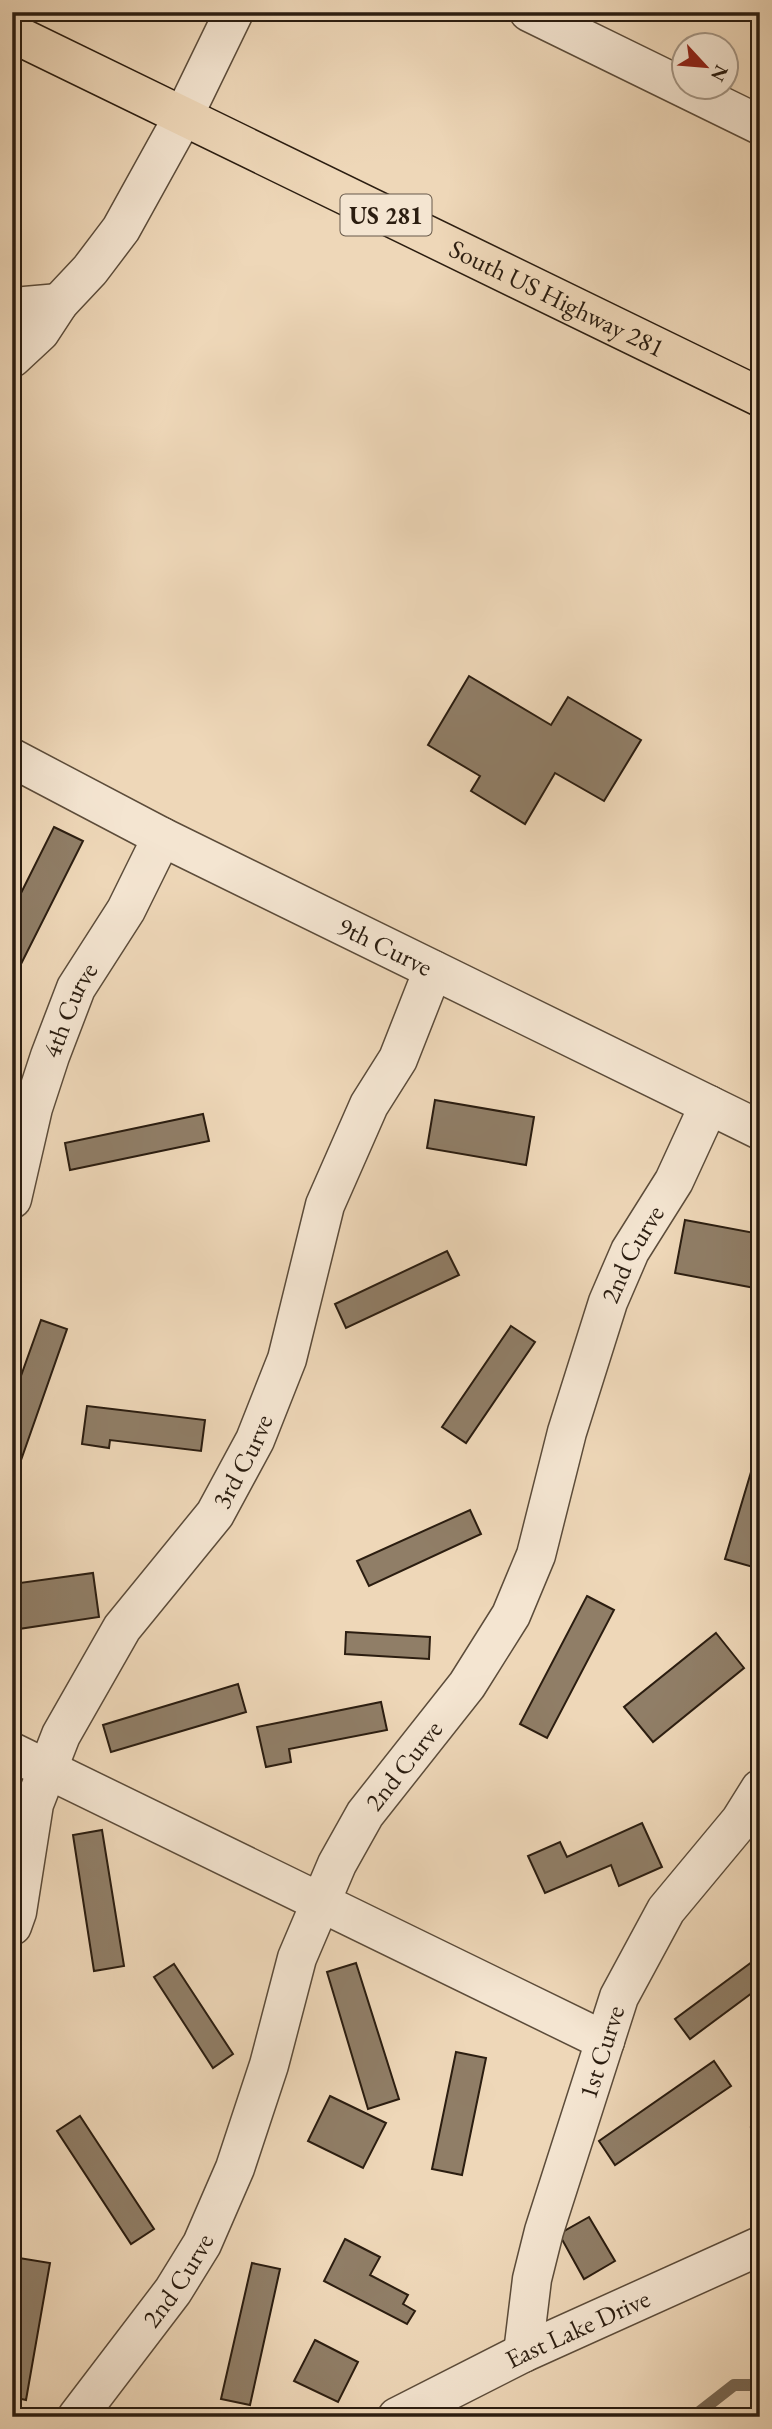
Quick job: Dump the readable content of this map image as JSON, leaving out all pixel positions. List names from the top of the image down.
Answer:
{
  "streets": {
    "highway": ["US 281", "South US Highway 281"],
    "street": [
      "9th Curve",
      "4th Curve",
      "2nd Curve",
      "3rd Curve",
      "1st Curve",
      "East Lake Drive"
    ]
  },
  "crossings": [
    ["9th Curve", "4th Curve"],
    ["9th Curve", "2nd Curve"],
    ["9th Curve", "3rd Curve"],
    ["1st Curve", "East Lake Drive"]
  ],
  "north": "bottom right"
}
